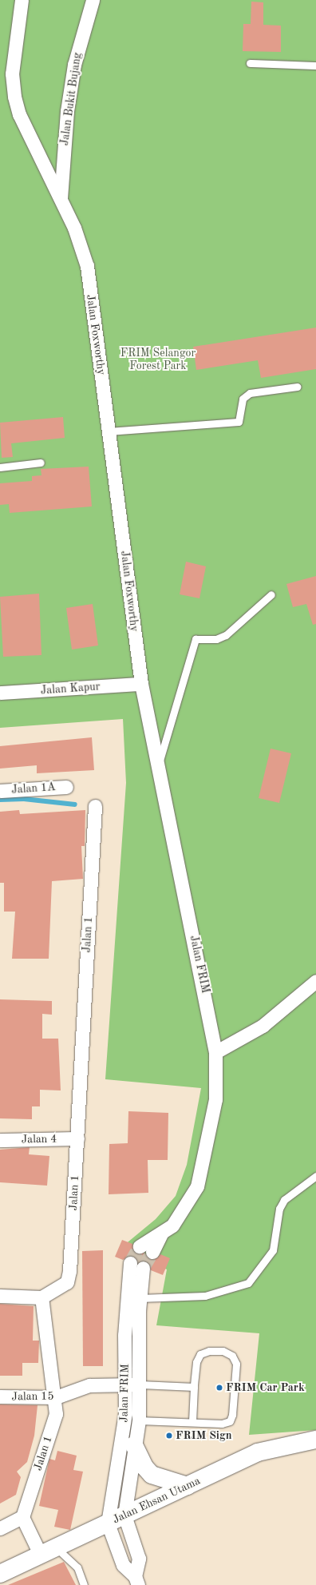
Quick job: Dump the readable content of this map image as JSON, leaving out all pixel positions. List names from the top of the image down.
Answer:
{
  "streets": {
    "street": [
      "Jalan Bukit Bujang",
      "Jalan Foxworthy",
      "Jalan Kapur",
      "Jalan 1A",
      "Jalan 1",
      "Jalan FRIM",
      "Jalan 4",
      "Jalan 15",
      "Jalan Ehsan Utama"
    ]
  },
  "crossings": [
    ["Jalan Bukit Bujang", "Jalan Foxworthy"],
    ["Jalan Foxworthy", "Jalan Kapur"],
    ["Jalan Foxworthy", "Jalan FRIM"],
    ["Jalan Kapur", "Jalan FRIM"],
    ["Jalan 1", "Jalan 4"],
    ["Jalan 1", "Jalan 15"],
    ["Jalan FRIM", "Jalan 15"],
    ["Jalan FRIM", "Jalan Ehsan Utama"]
  ],
  "parks": ["FRIM Selangor Forest Park"],
  "places": ["FRIM Car Park", "FRIM Sign"]
}
